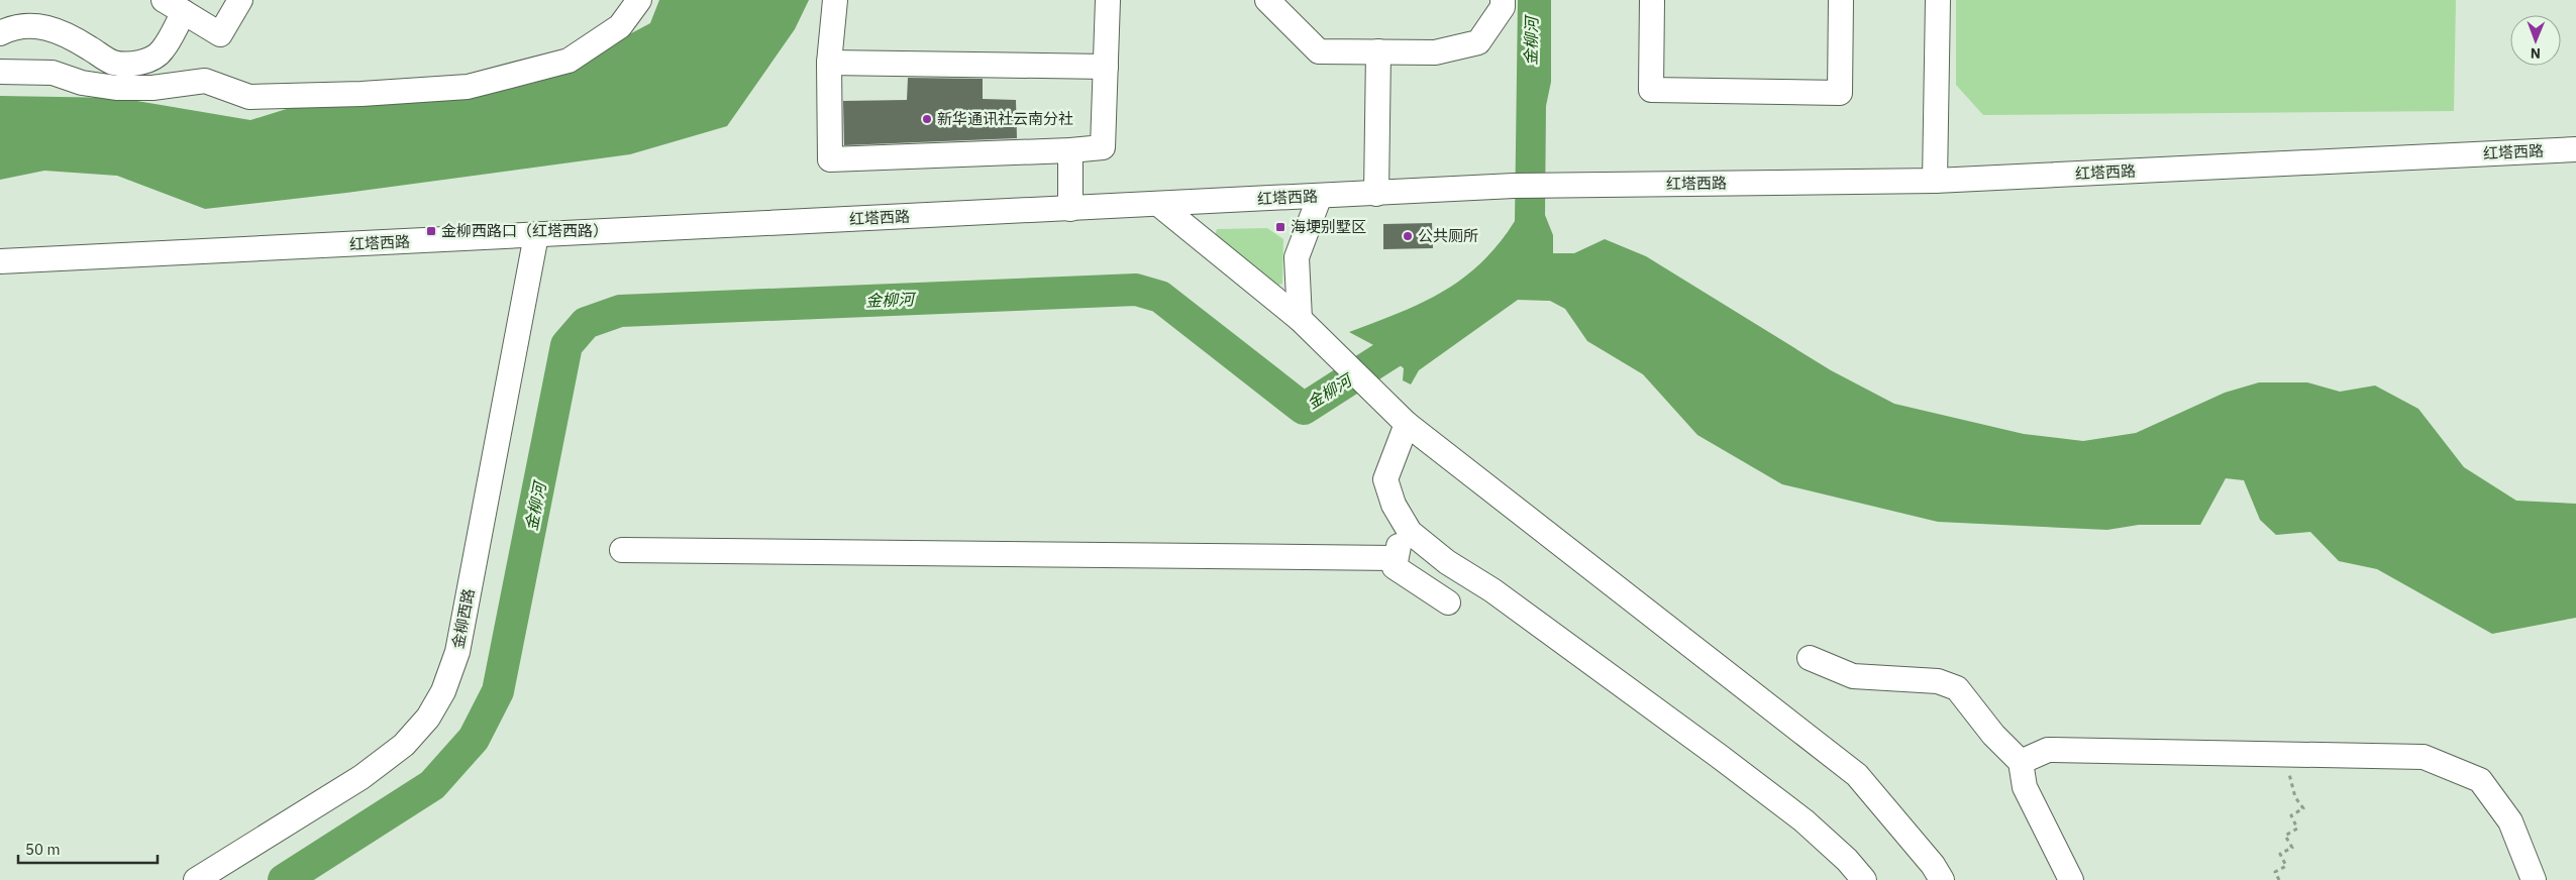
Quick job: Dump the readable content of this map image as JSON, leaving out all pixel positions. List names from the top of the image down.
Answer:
{
  "streets": {
    "street": ["红塔西路", "金柳西路"]
  },
  "crossings": [
    ["红塔西路", "金柳西路"]
  ],
  "water": ["金柳河"],
  "places": {
    "other": ["新华通讯社云南分社", "公共厕所"],
    "transit": ["海埂别墅区", "金柳西路口（红塔西路）"]
  },
  "scale_bar": "50 m",
  "north": "bottom"
}
